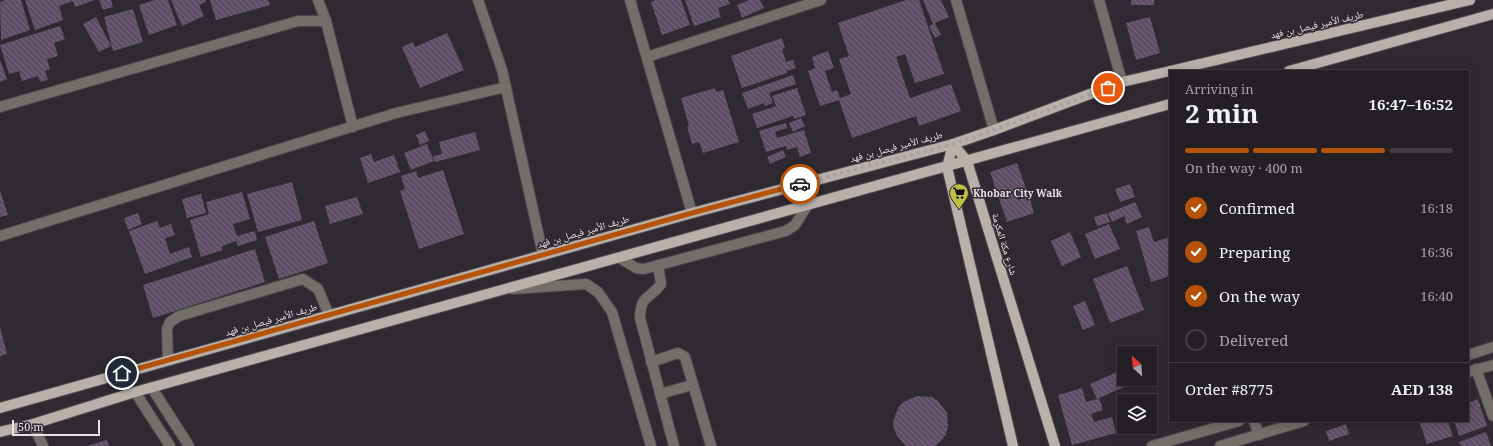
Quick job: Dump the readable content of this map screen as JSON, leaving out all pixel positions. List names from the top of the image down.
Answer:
{
  "streets": {
    "main road": ["طريف الأمير فيصل بن فهد", "شارع مكة المكرمة"]
  },
  "crossings": [
    ["طريف الأمير فيصل بن فهد", "شارع مكة المكرمة"]
  ],
  "places": {
    "supermarket": ["Khobar City Walk"]
  },
  "scale_bar": "50 m",
  "north": "top left",
  "page": {
    "heading": ["2 min", "Arriving in", "16:47–16:52"],
    "panel": ["Order #8775", "AED 138"],
    "bar": "On the way · 400 m",
    "list": [
      ["Confirmed", "16:18"],
      ["Preparing", "16:36"],
      ["On the way", "16:40"],
      "Delivered"
    ],
    "scale": "50 m"
  }
}
